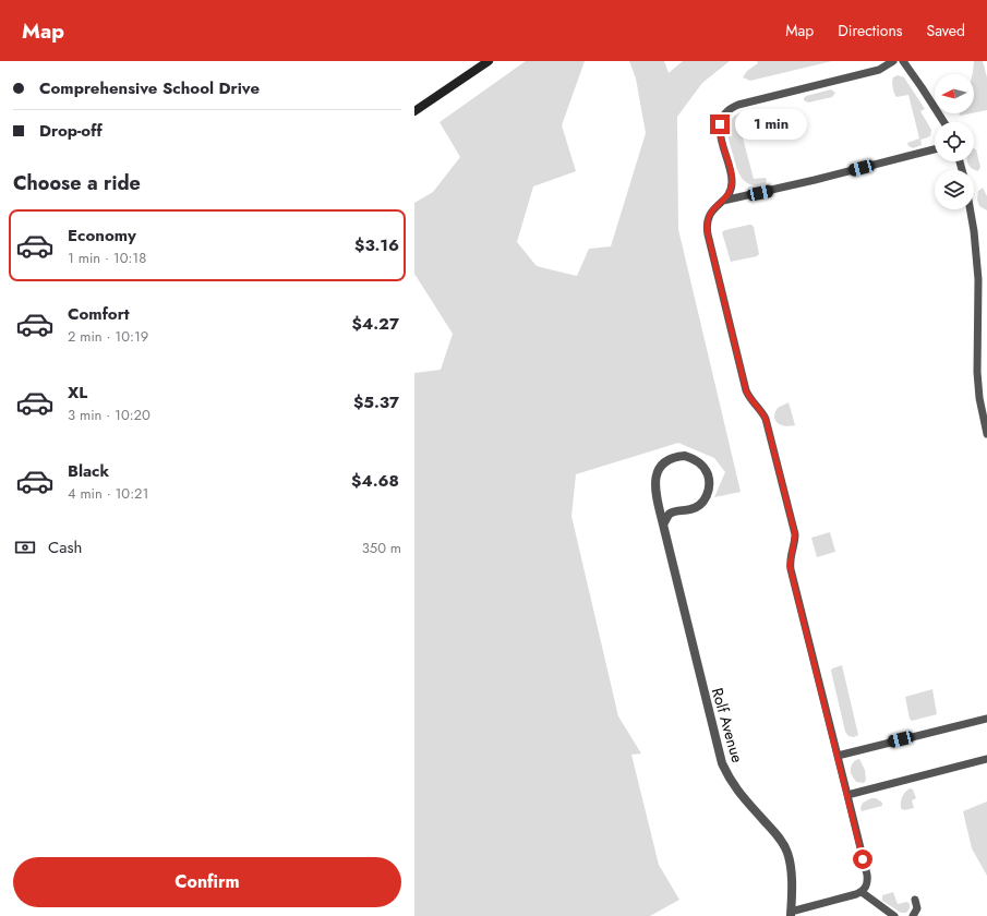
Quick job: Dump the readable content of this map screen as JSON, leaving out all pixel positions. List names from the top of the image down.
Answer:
{
  "streets": {
    "street": ["Rolf Avenue"]
  },
  "north": "left",
  "page": {
    "header": "Map",
    "nav": ["Map", "Directions", "Saved"],
    "banner": ["Comprehensive School Drive", "Drop-off"],
    "bubble": "1 min",
    "heading": "Choose a ride",
    "list": [
      {
        "name": "Economy",
        "note": "1 min · 10:18",
        "value": "$3.16"
      },
      {
        "name": "Comfort",
        "note": "2 min · 10:19",
        "value": "$4.27"
      },
      {
        "name": "XL",
        "note": "3 min · 10:20",
        "value": "$5.37"
      },
      {
        "name": "Black",
        "note": "4 min · 10:21",
        "value": "$4.68"
      }
    ],
    "pay": ["Cash", "350 m"],
    "buttons": "Confirm"
  }
}
